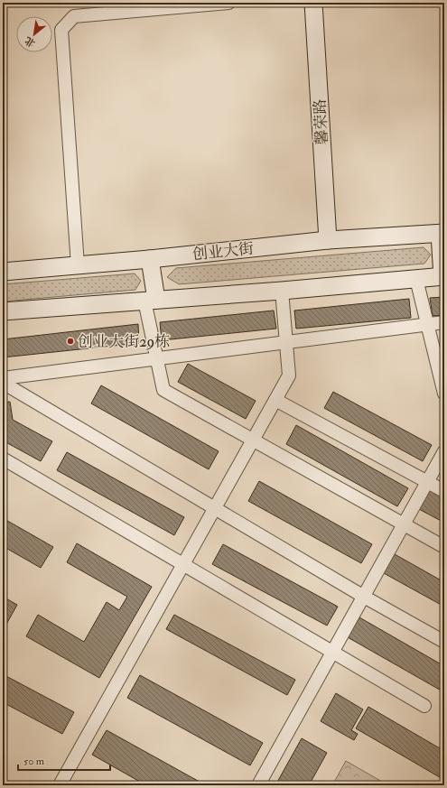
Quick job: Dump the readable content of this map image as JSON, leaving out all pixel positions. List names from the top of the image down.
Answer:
{
  "streets": {
    "main road": ["馨荣路", "创业大街"]
  },
  "crossings": [
    ["馨荣路", "创业大街"]
  ],
  "places": ["创业大街29栋"],
  "scale_bar": "50 m",
  "north": "bottom left"
}
